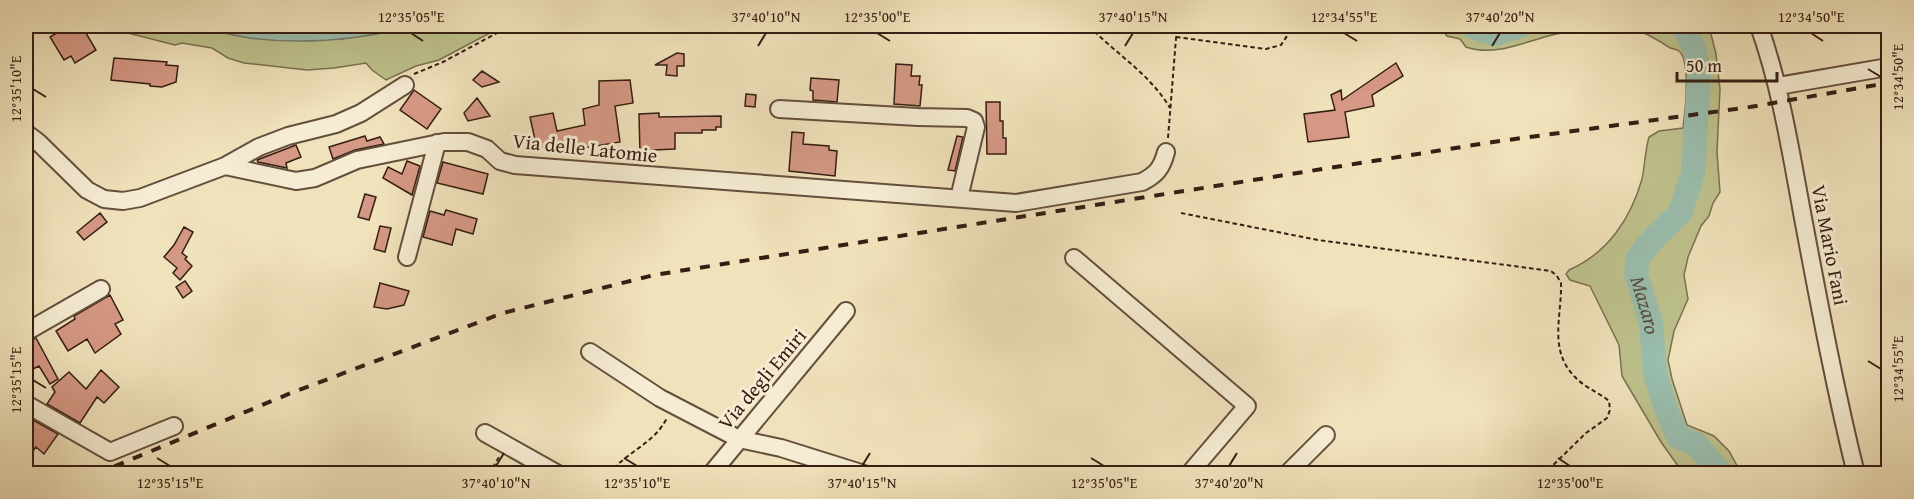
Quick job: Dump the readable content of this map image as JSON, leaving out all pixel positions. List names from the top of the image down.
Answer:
{
  "streets": {
    "street": ["Via delle Latomie", "Via Mario Fani", "Via degli Emiri"]
  },
  "water": ["Mazaro"],
  "scale_bar": "50 m",
  "coordinates": [
    "12°35'05\"E",
    "37°40'10\"N",
    "12°35'00\"E",
    "37°40'15\"N",
    "12°34'55\"E",
    "37°40'20\"N",
    "12°34'50\"E",
    "12°35'10\"E",
    "12°35'15\"E"
  ]
}
